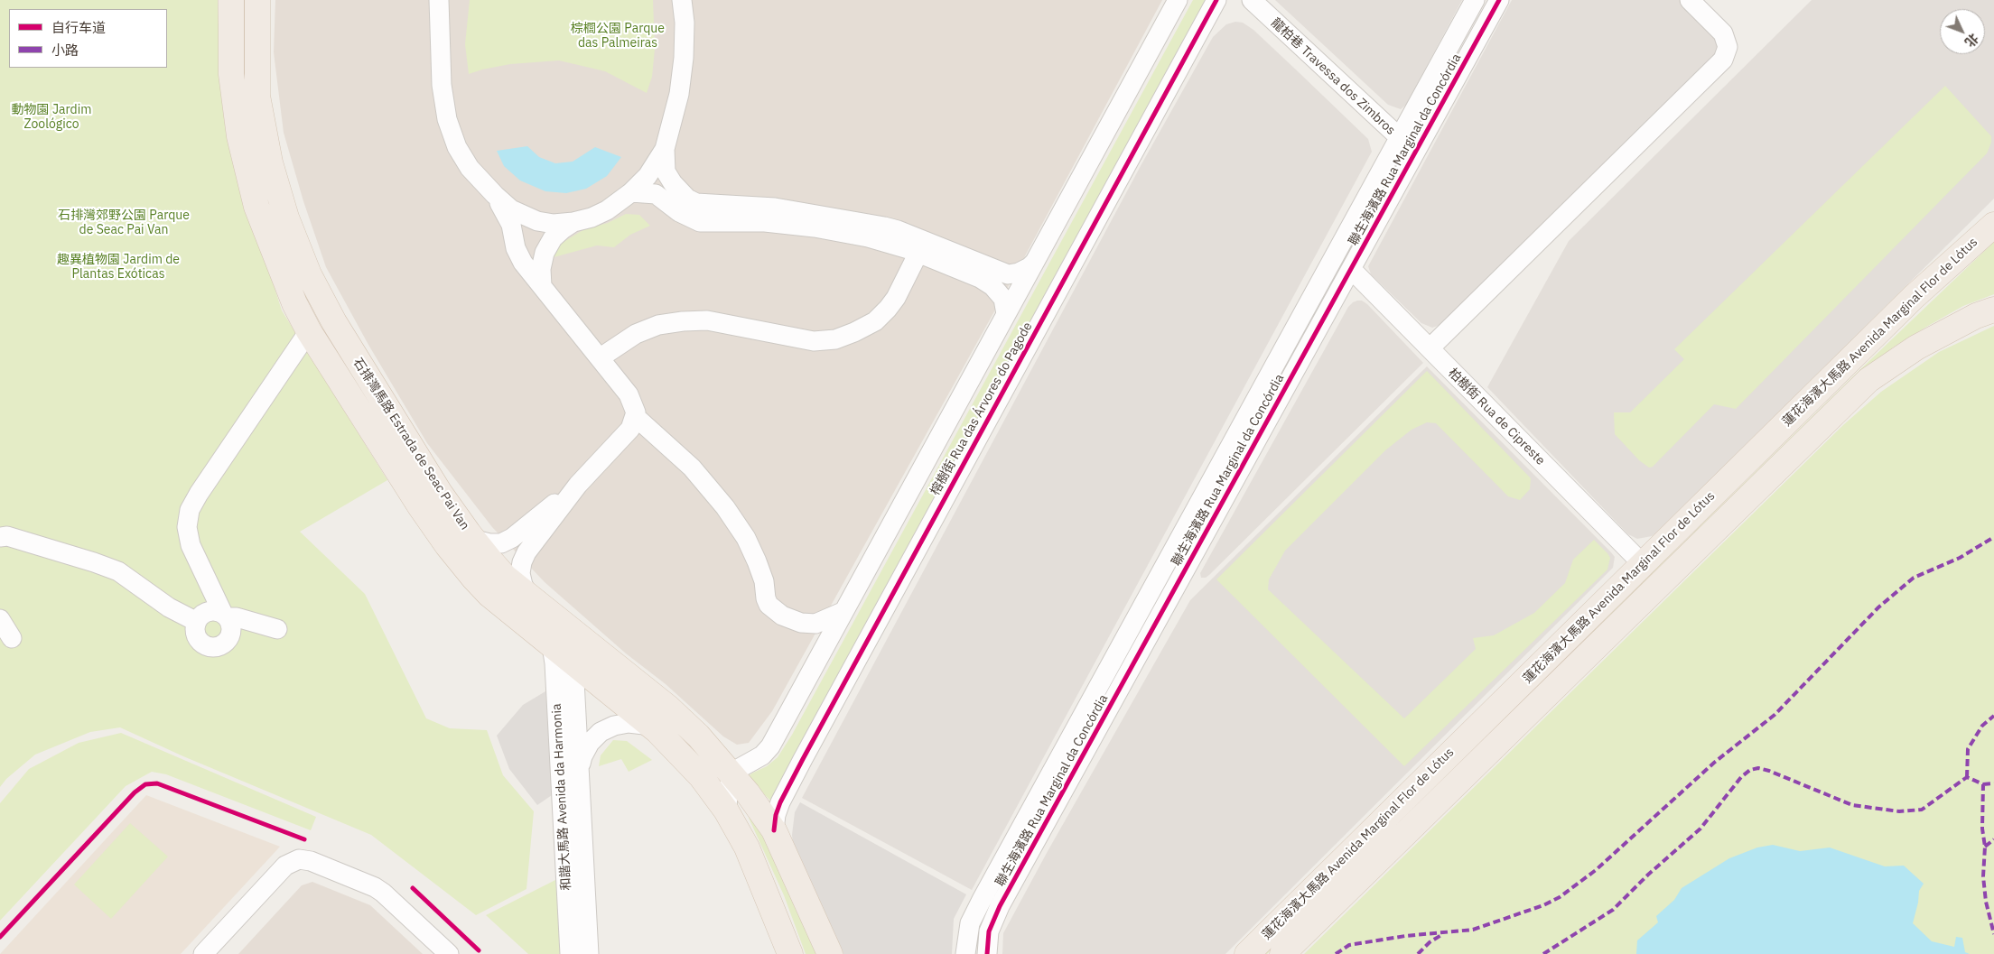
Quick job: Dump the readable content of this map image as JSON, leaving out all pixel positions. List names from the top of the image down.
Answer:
{
  "streets": {
    "main road": ["蓮花海濱大馬路 Avenida Marginal Flor de Lótus", "石排灣馬路 Estrada de Seac Pai Van"],
    "street": [
      "龍柏巷 Travessa dos Zimbros",
      "聯生海濱路 Rua Marginal da Concórdia",
      "榕樹街 Rua das Árvores do Pagode",
      "柏樹街 Rua de Cipreste",
      "和諧大馬路 Avenida da Harmonia"
    ]
  },
  "crossings": [
    ["龍柏巷 Travessa dos Zimbros", "聯生海濱路 Rua Marginal da Concórdia"],
    ["聯生海濱路 Rua Marginal da Concórdia", "柏樹街 Rua de Cipreste"],
    ["蓮花海濱大馬路 Avenida Marginal Flor de Lótus", "柏樹街 Rua de Cipreste"],
    ["榕樹街 Rua das Árvores do Pagode", "石排灣馬路 Estrada de Seac Pai Van"],
    ["石排灣馬路 Estrada de Seac Pai Van", "和諧大馬路 Avenida da Harmonia"]
  ],
  "parks": [
    "棕櫚公園 Parque das Palmeiras",
    "動物園 Jardim Zoológico",
    "石排灣郊野公園 Parque de Seac Pai Van",
    "趣異植物園 Jardim de Plantas Exóticas"
  ],
  "legend": ["自行车道", "小路"],
  "north": "bottom right"
}
